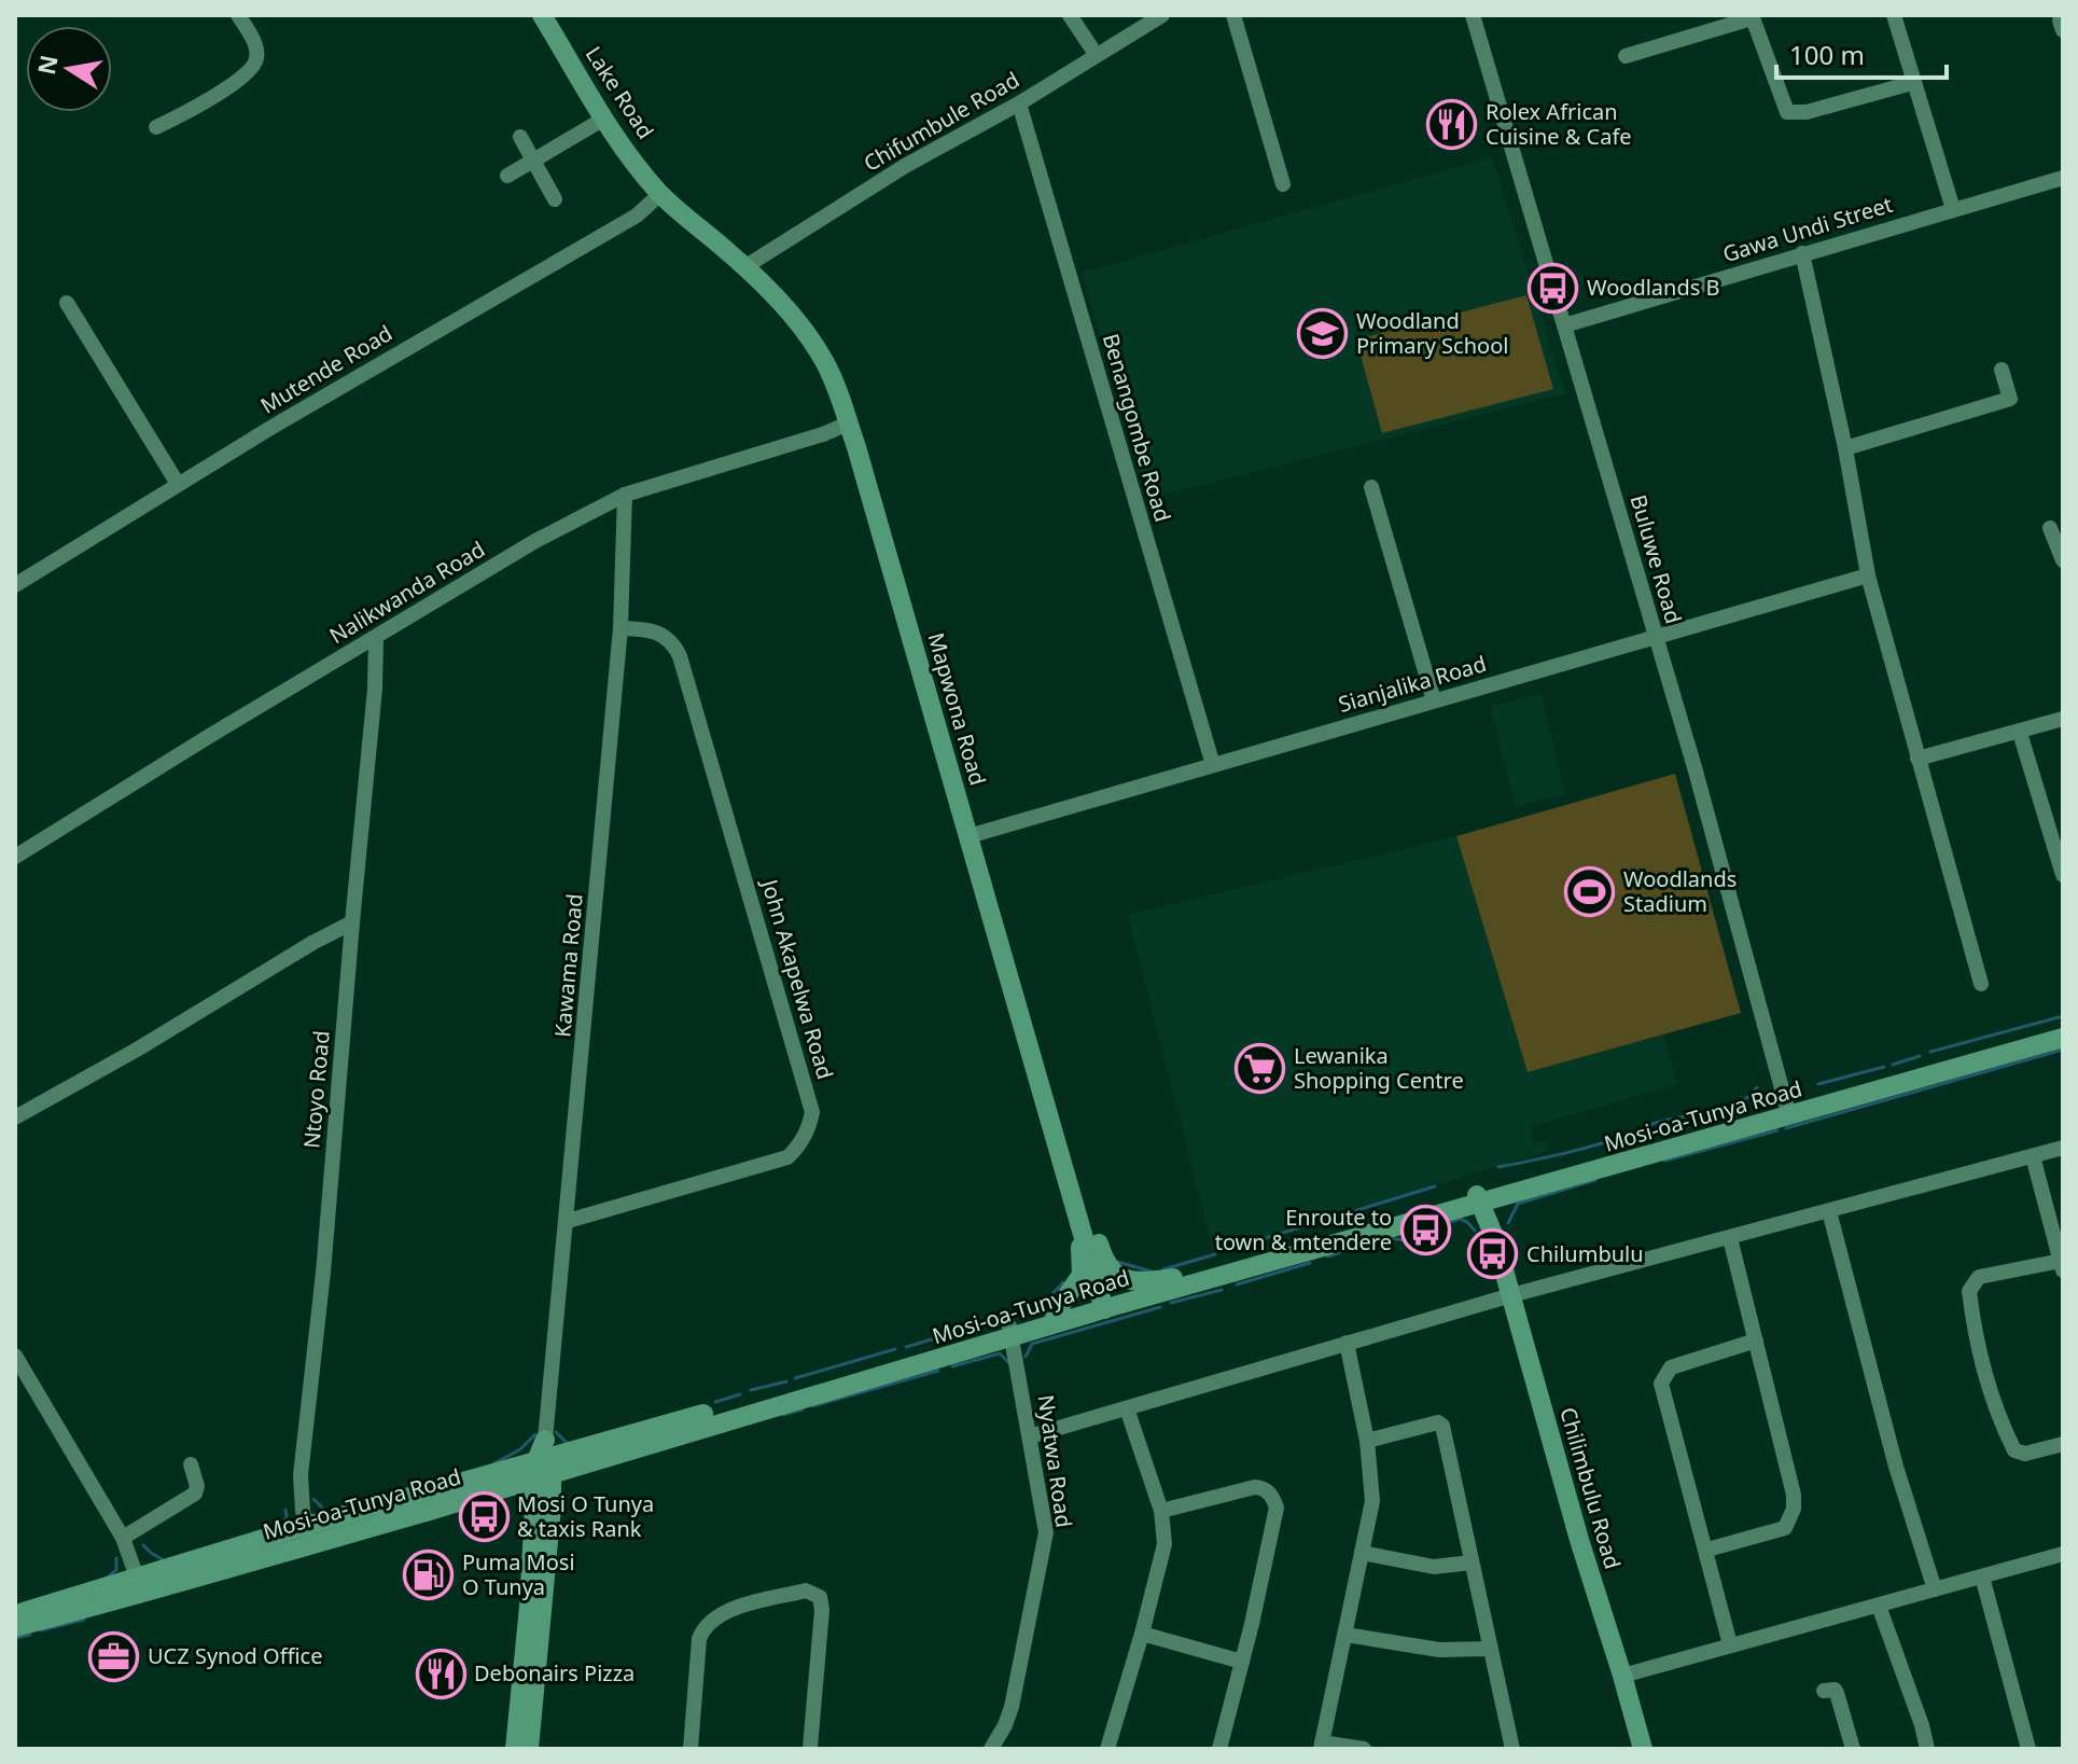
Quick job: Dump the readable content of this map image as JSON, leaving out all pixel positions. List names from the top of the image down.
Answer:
{
  "streets": {
    "main road": [
      "Lake Road",
      "Mapwona Road",
      "Mosi-oa-Tunya Road",
      "Chilimbulu Road"
    ],
    "street": [
      "Chifumbule Road",
      "Gawa Undi Street",
      "Mutende Road",
      "Benangombe Road",
      "Buluwe Road",
      "Nalikwanda Road",
      "Sianjalika Road",
      "Kawama Road",
      "John Akapelwa Road",
      "Ntoyo Road",
      "Nyatwa Road"
    ]
  },
  "crossings": [
    ["Lake Road", "Mutende Road"],
    ["Lake Road", "Mapwona Road"],
    ["Chifumbule Road", "Benangombe Road"],
    ["Chifumbule Road", "Mapwona Road"],
    ["Gawa Undi Street", "Buluwe Road"],
    ["Mutende Road", "Mapwona Road"],
    ["Benangombe Road", "Sianjalika Road"],
    ["Buluwe Road", "Sianjalika Road"],
    ["Buluwe Road", "Mosi-oa-Tunya Road"],
    ["Nalikwanda Road", "Mapwona Road"],
    ["Nalikwanda Road", "Kawama Road"],
    ["Nalikwanda Road", "Ntoyo Road"],
    ["Sianjalika Road", "Mapwona Road"],
    ["Mapwona Road", "Mosi-oa-Tunya Road"],
    ["Kawama Road", "John Akapelwa Road"],
    ["Kawama Road", "Mosi-oa-Tunya Road"],
    ["Ntoyo Road", "Mosi-oa-Tunya Road"],
    ["Mosi-oa-Tunya Road", "Nyatwa Road"],
    ["Mosi-oa-Tunya Road", "Chilimbulu Road"]
  ],
  "places": {
    "restaurant": ["Rolex African Cuisine & Cafe", "Debonairs Pizza"],
    "bus stop": [
      "Woodlands B",
      "Enroute to town & mtendere",
      "Chilumbulu",
      "Mosi O Tunya & taxis Rank"
    ],
    "school or university": ["Woodland Primary School"],
    "sports": ["Woodlands Stadium"],
    "supermarket": ["Lewanika Shopping Centre"],
    "fuel station": ["Puma Mosi O Tunya"],
    "office": ["UCZ Synod Office"]
  },
  "scale_bar": "100 m",
  "north": "left"
}
